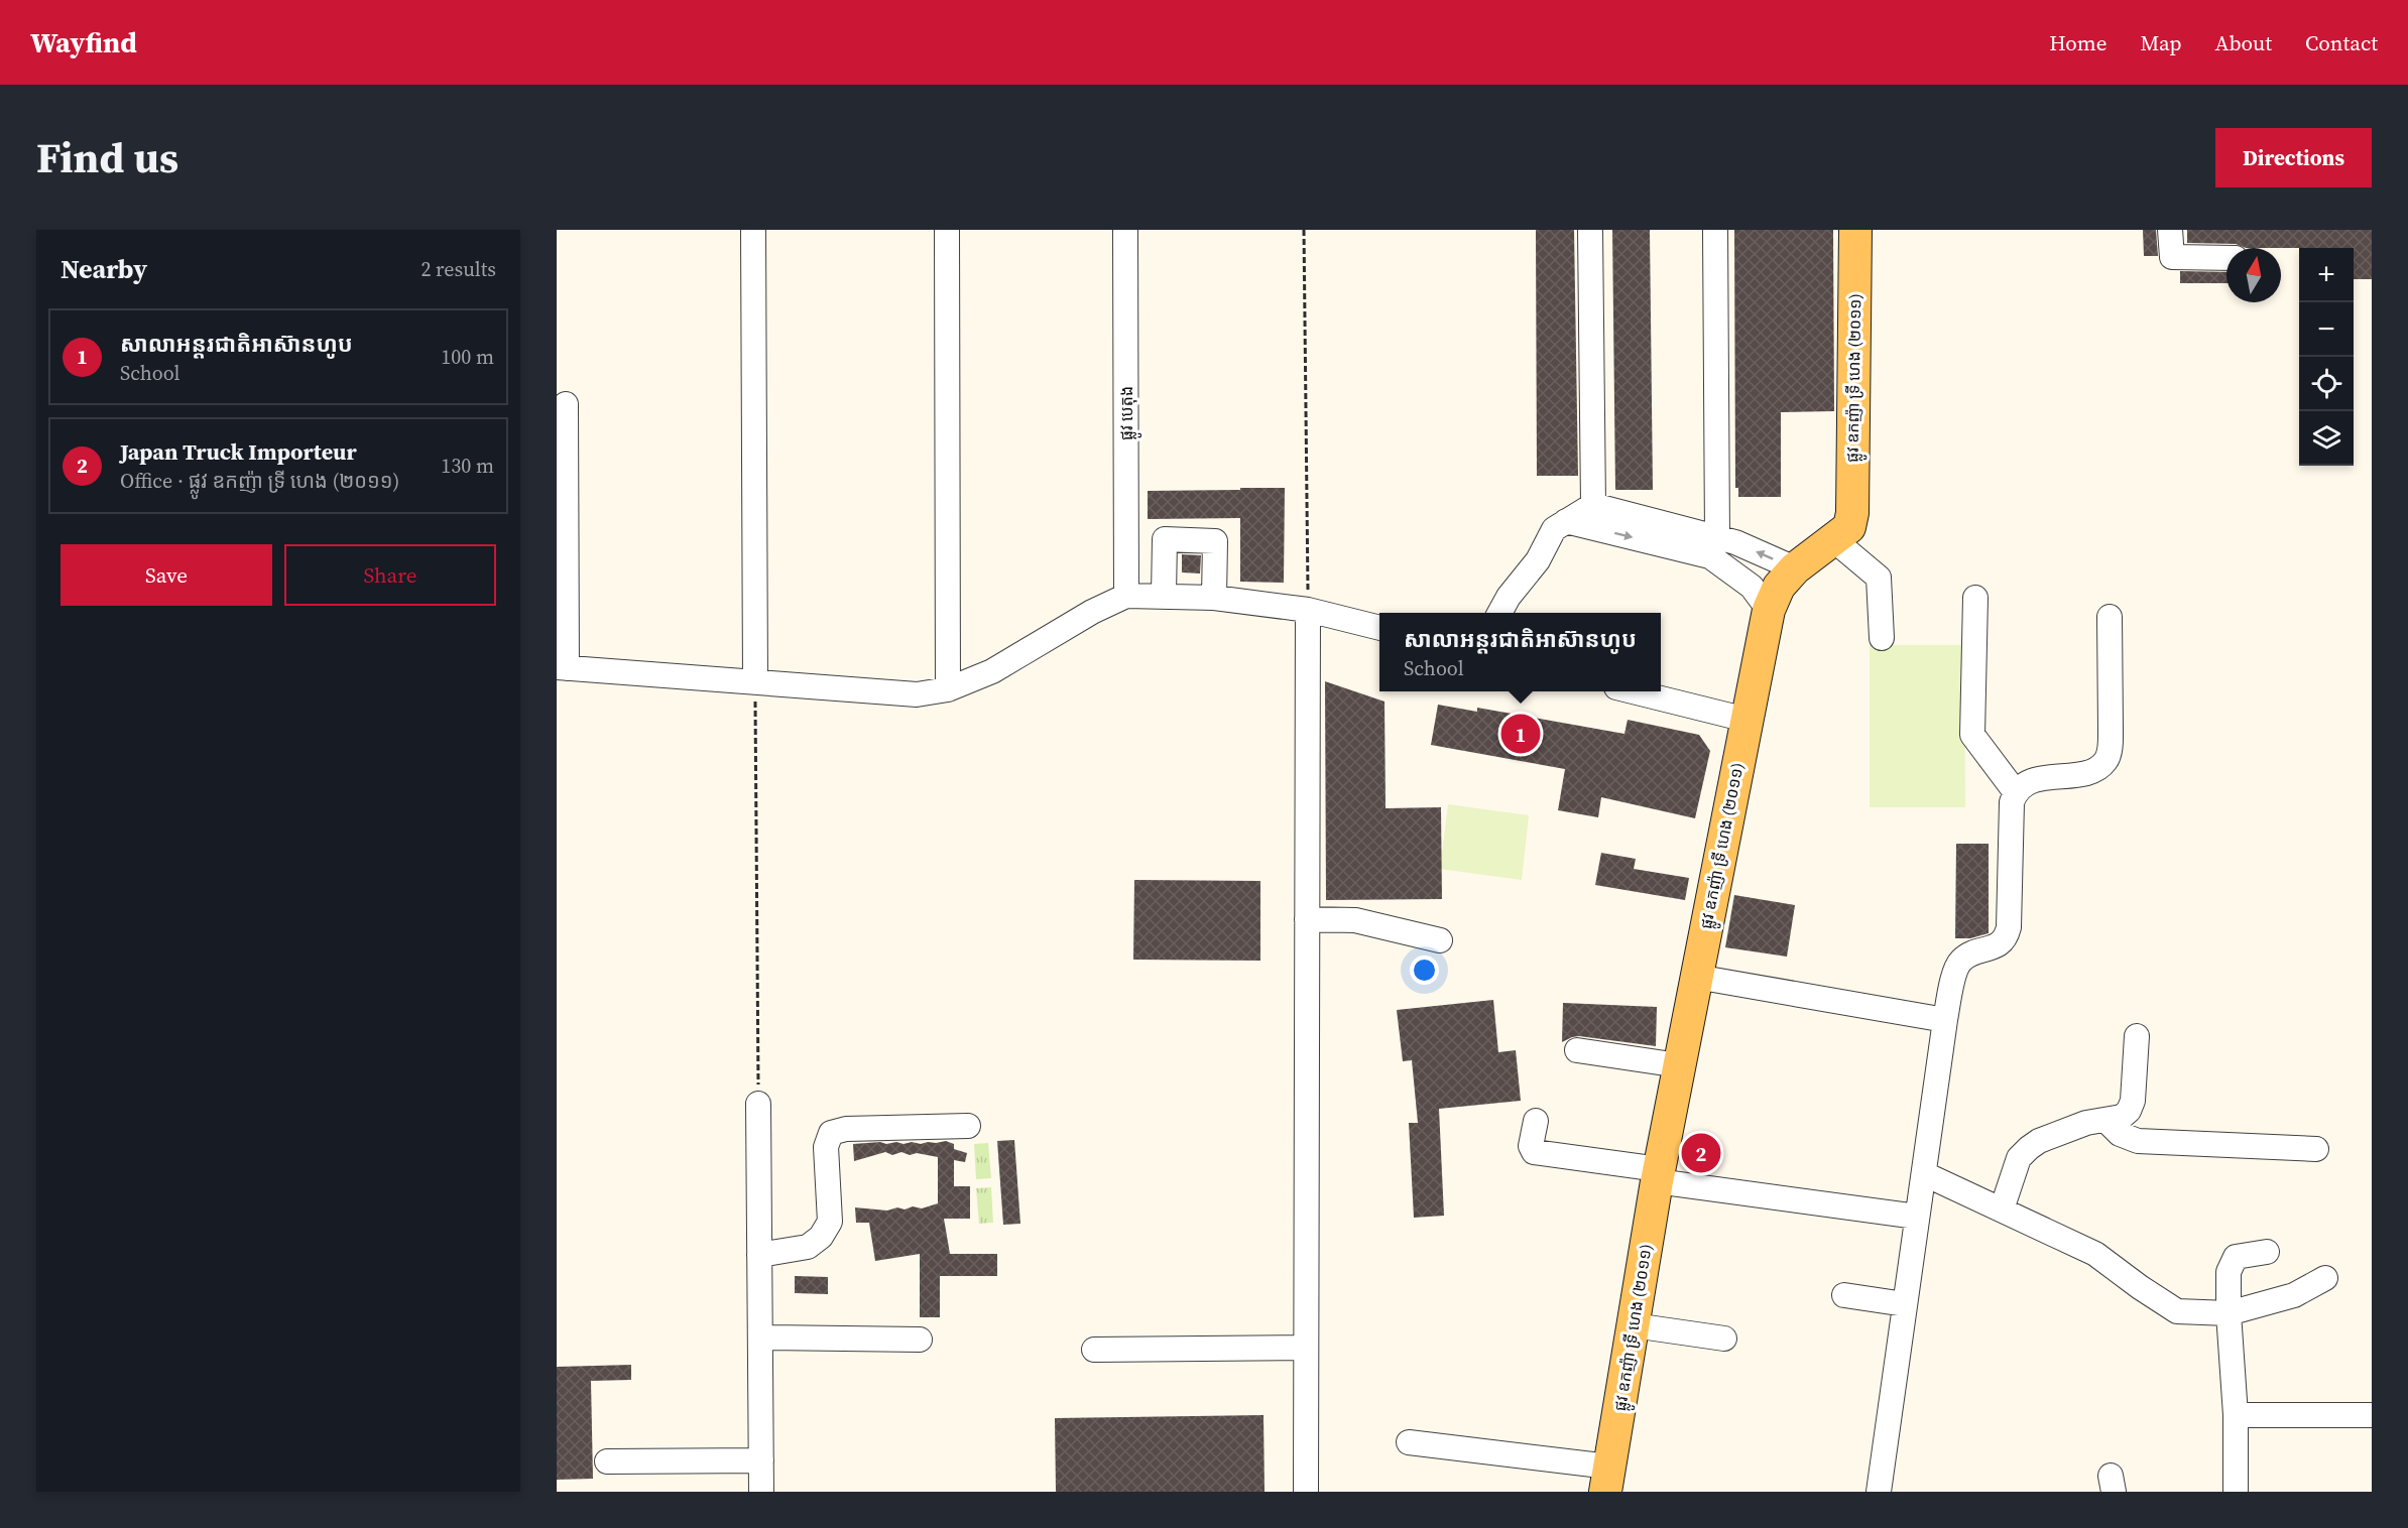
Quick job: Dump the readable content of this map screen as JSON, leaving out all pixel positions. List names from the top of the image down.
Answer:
{
  "streets": {
    "main road": ["ផ្លូវ ឧកញ៉ា ទ្រី ហេង (២០១១)"],
    "street": ["ផ្លូវ បេតុង"]
  },
  "north": "top",
  "page": {
    "header": "Wayfind",
    "nav": [
      "Home",
      "Map",
      "About",
      "Contact"
    ],
    "title": "Find us",
    "buttons": [
      "Directions",
      ["Save", "Share"]
    ],
    "heading": ["Nearby", "2 results"],
    "map_buttons": ["+", "−"],
    "list": [
      {
        "mark": "1",
        "name": "សាលាអន្ដរជាតិអាស៊ានហូប",
        "note": "School",
        "value": "100 m"
      },
      {
        "mark": "2",
        "name": "Japan Truck Importeur",
        "note": "Office · ផ្លូវ ឧកញ៉ា ទ្រី ហេង (២០១១)",
        "value": "130 m"
      }
    ],
    "popup": ["សាលាអន្ដរជាតិអាស៊ានហូប", "School"],
    "pins": ["1", "2"]
  }
}
